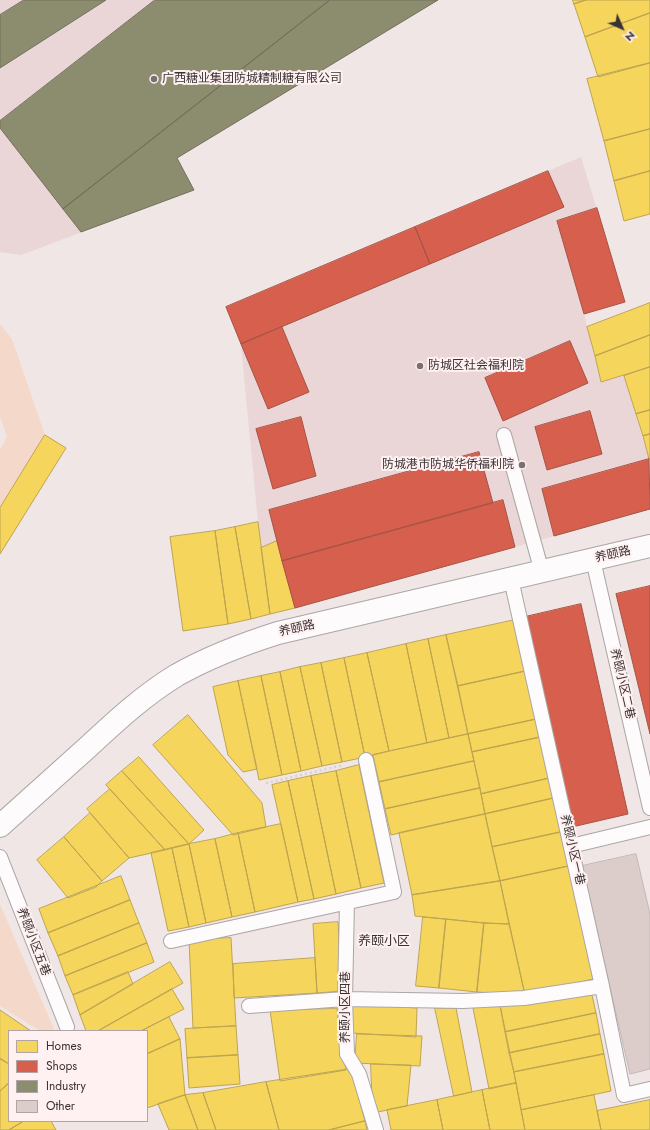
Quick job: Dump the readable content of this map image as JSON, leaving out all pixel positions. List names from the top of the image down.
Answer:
{
  "streets": {
    "street": ["养颐路"],
    "lane": [
      "养颐小区二巷",
      "养颐小区一巷",
      "养颐小区五巷",
      "养颐小区四巷"
    ]
  },
  "crossings": [
    ["养颐路", "养颐小区二巷"],
    ["养颐路", "养颐小区一巷"]
  ],
  "districts": ["养颐小区"],
  "places": ["广西糖业集团防城精制糖有限公司", "防城区社会福利院", "防城港市防城华侨福利院"],
  "legend": [
    "Homes",
    "Shops",
    "Industry",
    "Other"
  ],
  "north": "bottom right"
}
